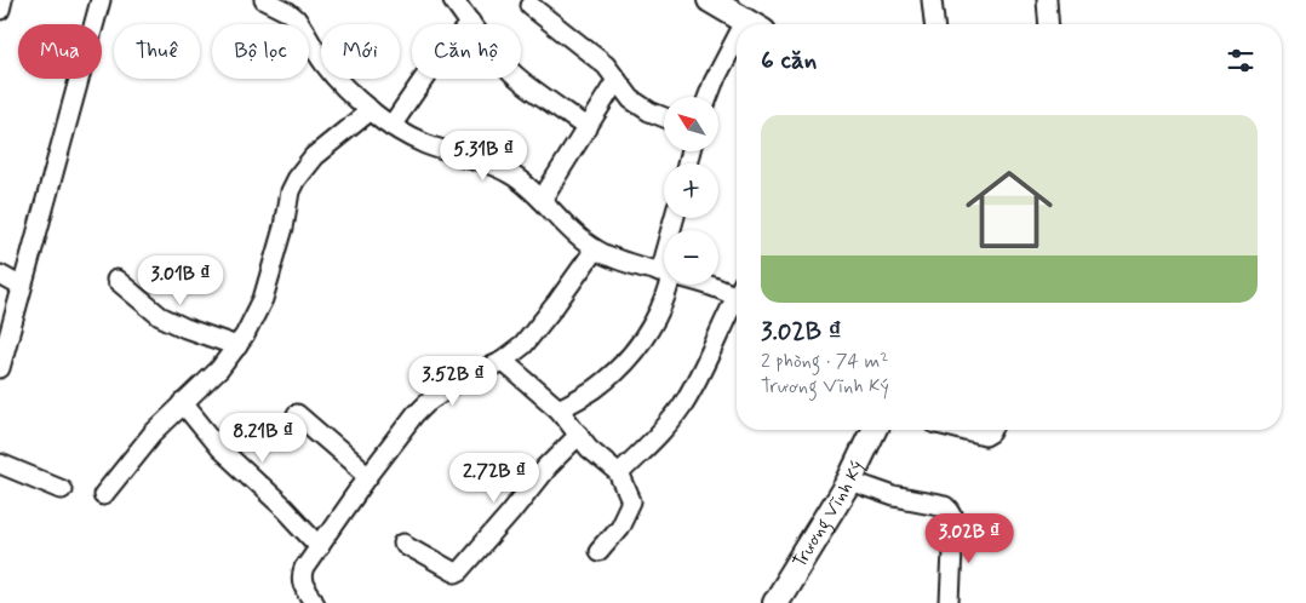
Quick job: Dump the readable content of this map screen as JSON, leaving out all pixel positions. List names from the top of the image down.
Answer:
{
  "streets": {
    "main road": ["Trương Vĩnh Ký"]
  },
  "north": "top left",
  "page": {
    "chip": [
      "Mua",
      "Thuê",
      "Bộ lọc",
      "Mới",
      "Căn hộ"
    ],
    "heading": "6 căn",
    "map_buttons": ["+", "−"],
    "list": [
      {
        "name": "3.02B ₫",
        "note": "2 phòng · 74 m² · Trương Vĩnh Ký"
      }
    ],
    "price": [
      "5.31B ₫",
      "3.01B ₫",
      "3.52B ₫",
      "8.21B ₫",
      "2.72B ₫",
      "3.02B ₫"
    ]
  }
}
